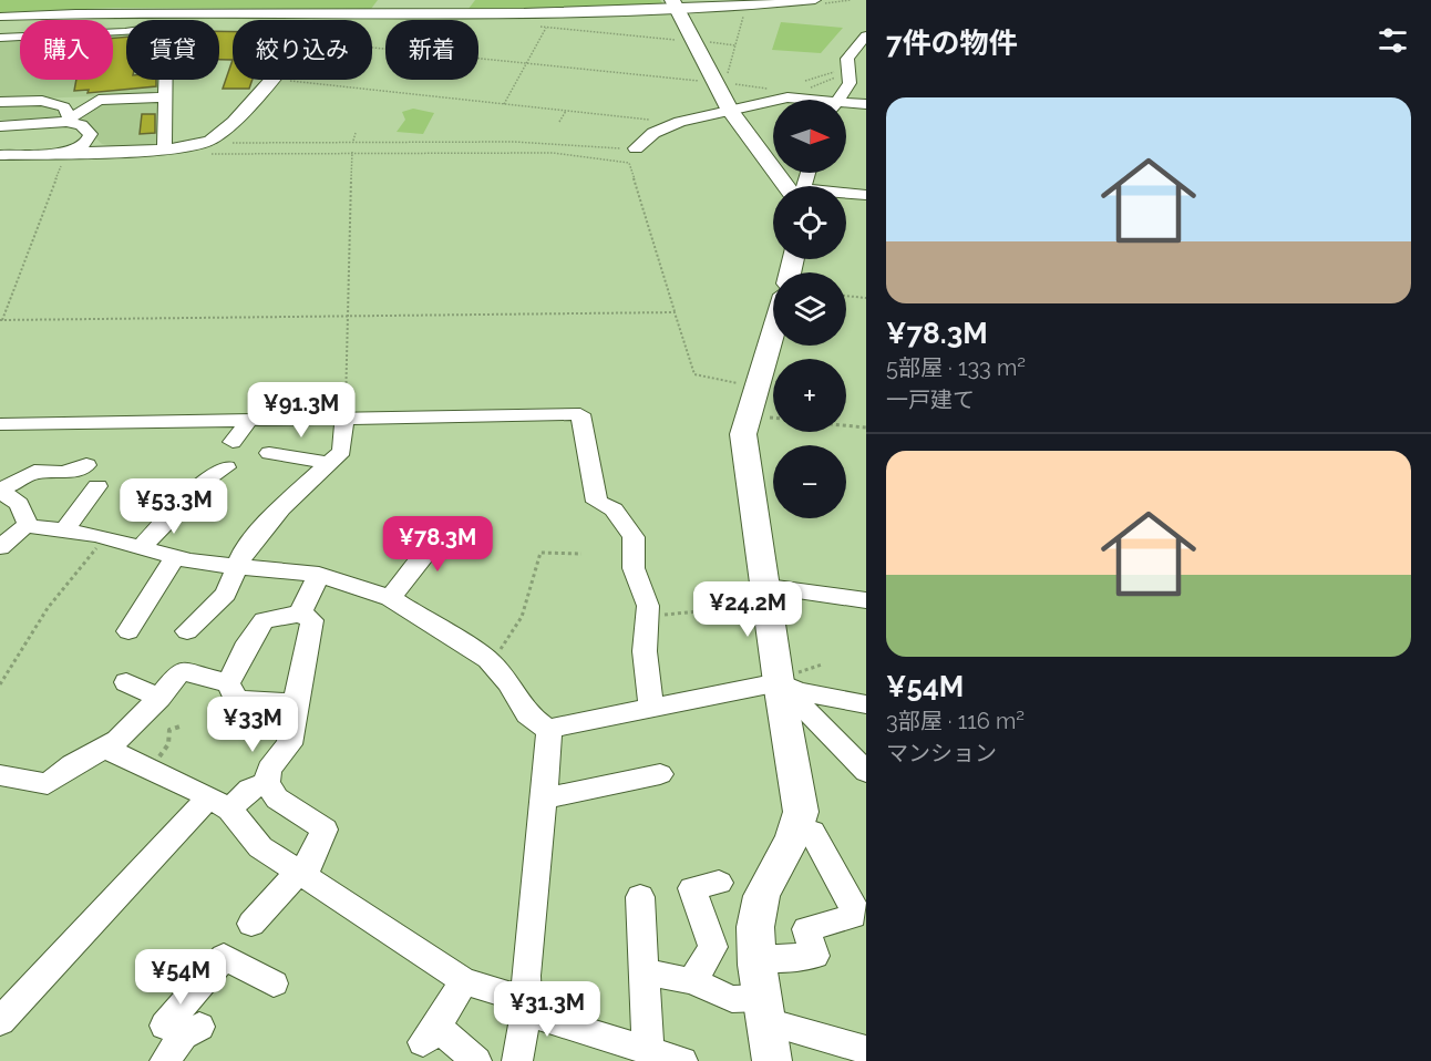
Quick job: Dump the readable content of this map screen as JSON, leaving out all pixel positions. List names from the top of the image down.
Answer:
{
  "north": "right",
  "page": {
    "heading": "7件の物件",
    "chip": [
      "購入",
      "賃貸",
      "絞り込み",
      "新着"
    ],
    "list": [
      {
        "name": "¥78.3M",
        "note": "5部屋 · 133 m² · 一戸建て"
      },
      {
        "name": "¥54M",
        "note": "3部屋 · 116 m² · マンション"
      }
    ],
    "map_buttons": ["+", "−"],
    "price": [
      "¥91.3M",
      "¥53.3M",
      "¥78.3M",
      "¥24.2M",
      "¥33M",
      "¥54M",
      "¥31.3M"
    ]
  }
}
